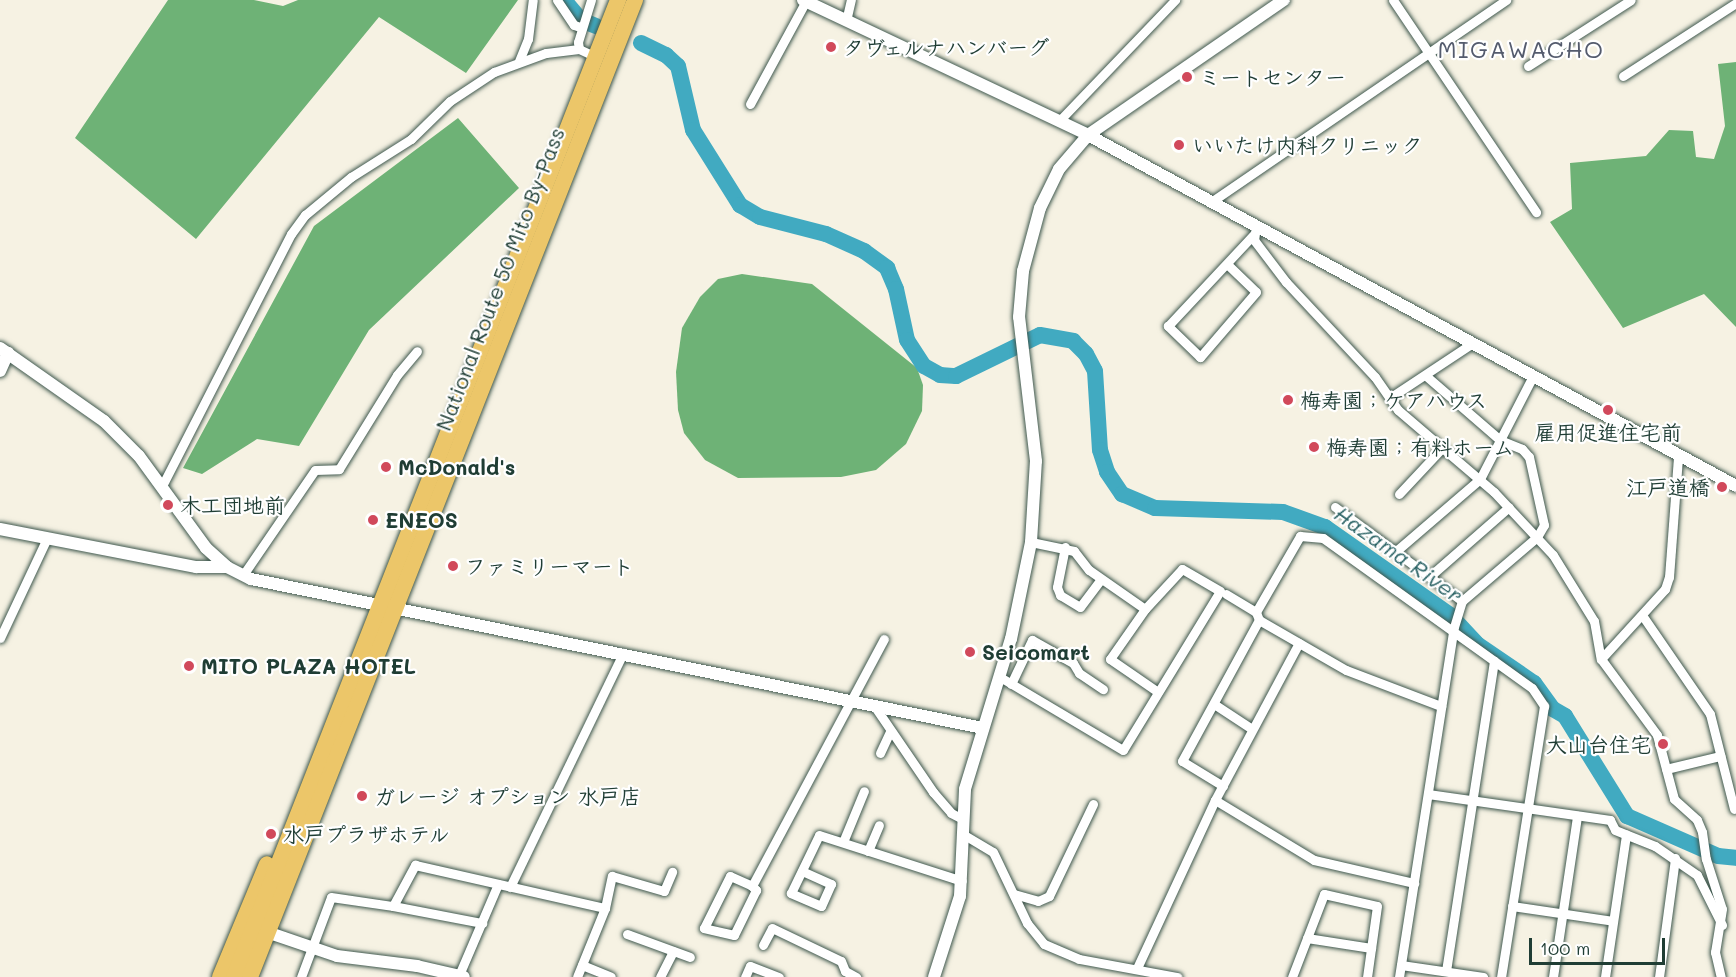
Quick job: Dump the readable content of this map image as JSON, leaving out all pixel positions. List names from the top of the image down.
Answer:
{
  "streets": {
    "highway": ["National Route 50 Mito By-Pass"]
  },
  "districts": ["MIGAWACHO"],
  "water": ["Hazama River"],
  "places": [
    "タヴェルナハンバーグ",
    "ミートセンター",
    "いいたけ内科クリニック",
    "梅寿園；ケアハウス",
    "雇用促進住宅前",
    "梅寿園；有料ホーム",
    "McDonald's",
    "江戸道橋",
    "木工団地前",
    "ENEOS",
    "ファミリーマート",
    "Seicomart",
    "MITO PLAZA HOTEL",
    "大山台住宅",
    "ガレージ オプション 水戸店",
    "水戸プラザホテル"
  ],
  "scale_bar": "100 m"
}
